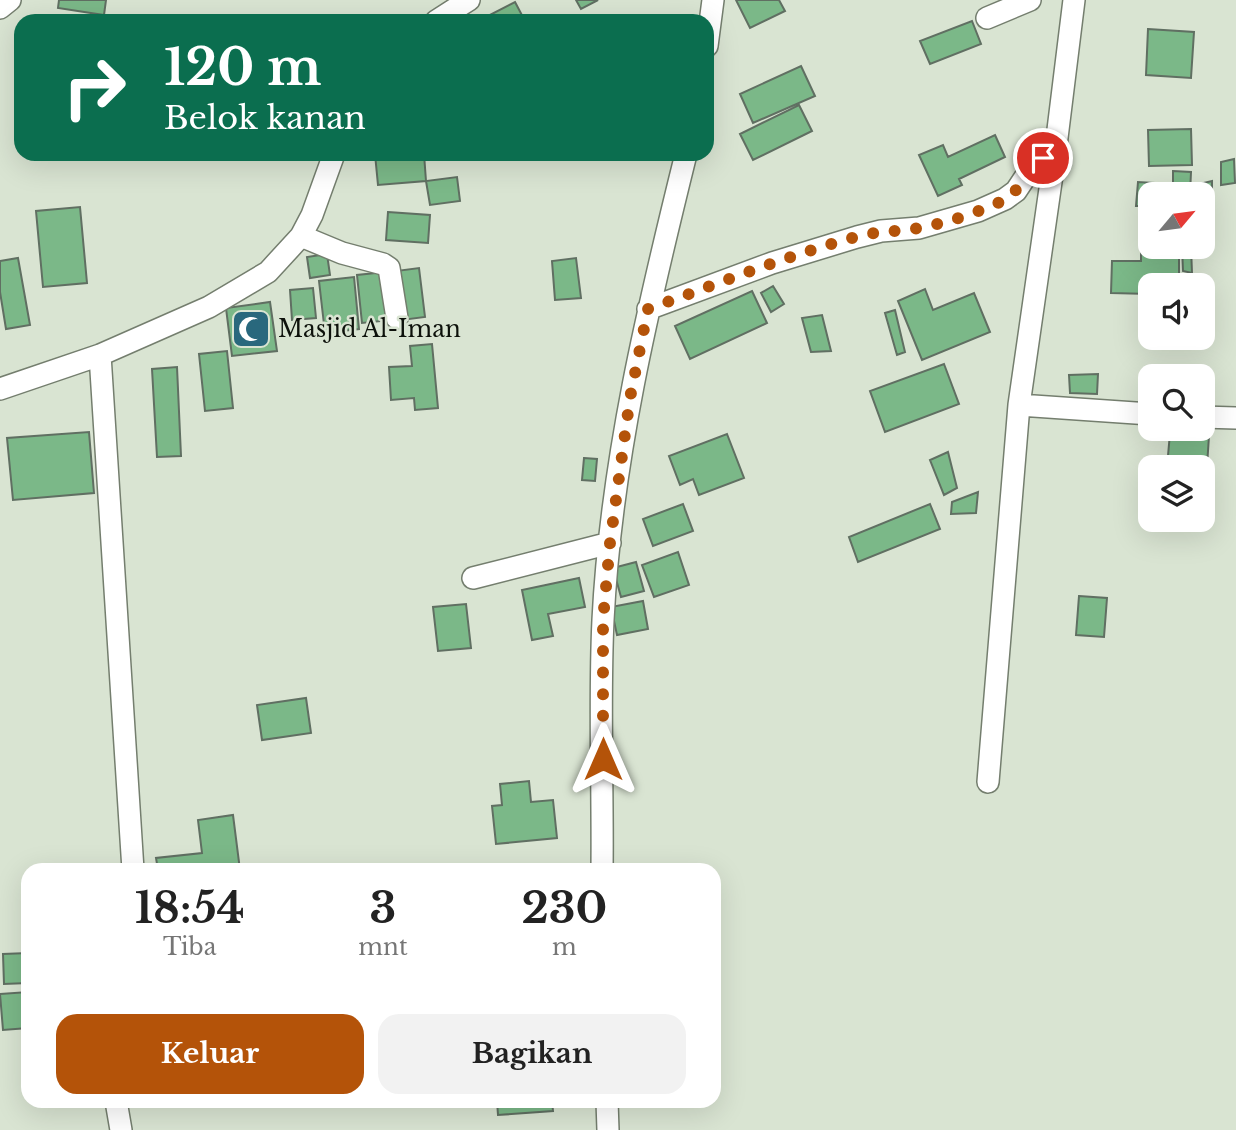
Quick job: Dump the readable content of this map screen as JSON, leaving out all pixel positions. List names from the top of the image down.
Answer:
{
  "places": {
    "mosque": ["Masjid Al-Iman"]
  },
  "north": "top right",
  "page": {
    "turn": ["120 m", "Belok kanan"],
    "eta": [
      "18:54",
      "Tiba",
      "3",
      "mnt",
      "230",
      "m"
    ],
    "buttons": ["Keluar", "Bagikan"]
  }
}
